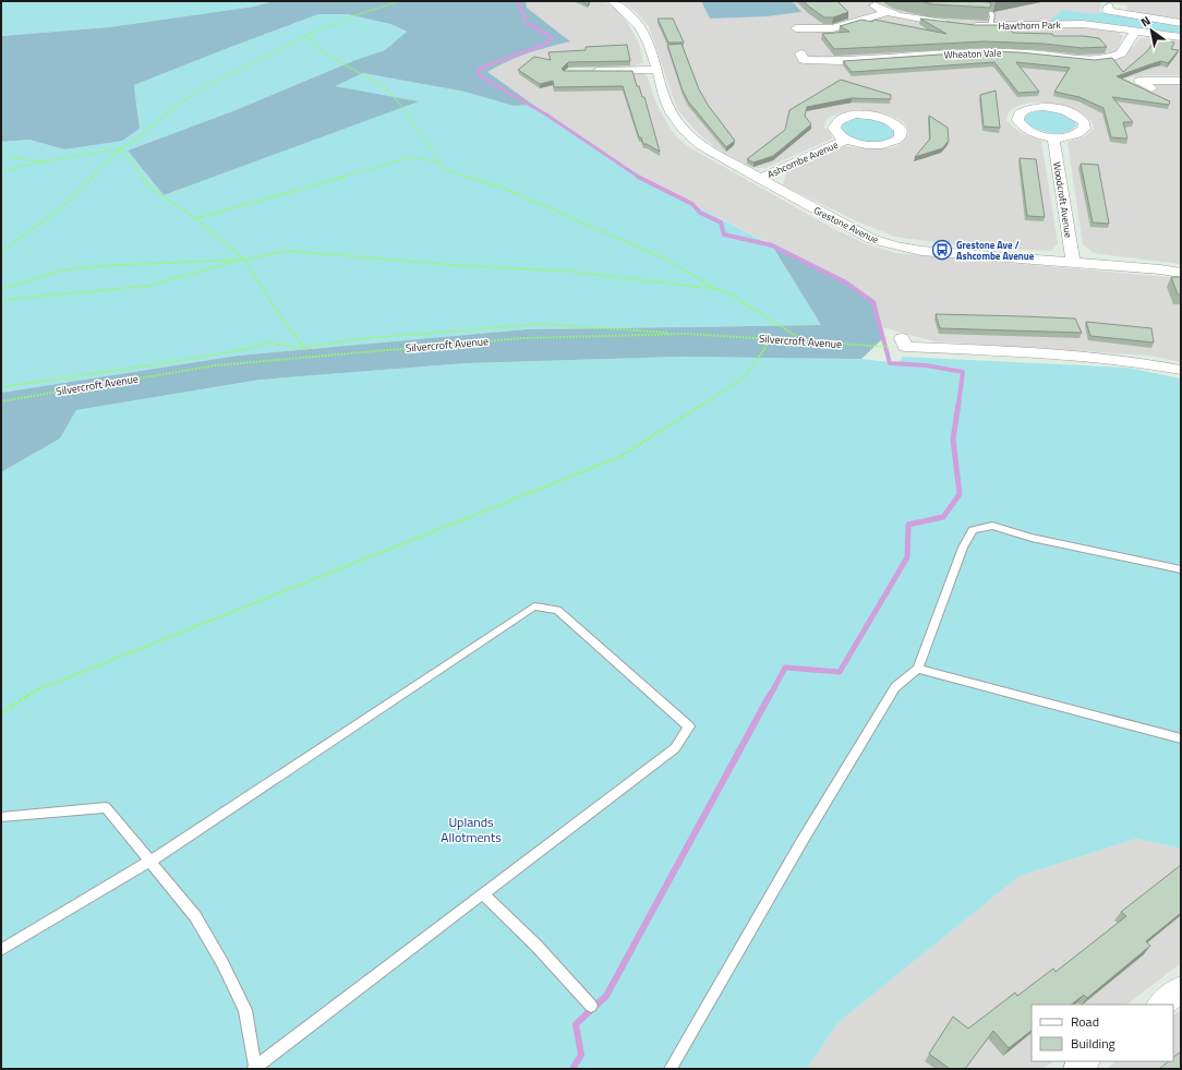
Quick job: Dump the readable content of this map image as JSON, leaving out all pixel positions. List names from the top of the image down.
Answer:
{
  "streets": {
    "street": [
      "Hawthorn Park",
      "Wheaton Vale",
      "Ashcombe Avenue",
      "Woodcroft Avenue",
      "Grestone Avenue"
    ],
    "path": ["Silvercroft Avenue"]
  },
  "crossings": [
    ["Hawthorn Park", "Wheaton Vale"],
    ["Ashcombe Avenue", "Grestone Avenue"],
    ["Woodcroft Avenue", "Grestone Avenue"]
  ],
  "parks": ["Uplands Allotments"],
  "places": {
    "bus stop": ["Grestone Ave / Ashcombe Avenue"]
  },
  "legend": ["Road", "Building"],
  "north": "top left"
}
